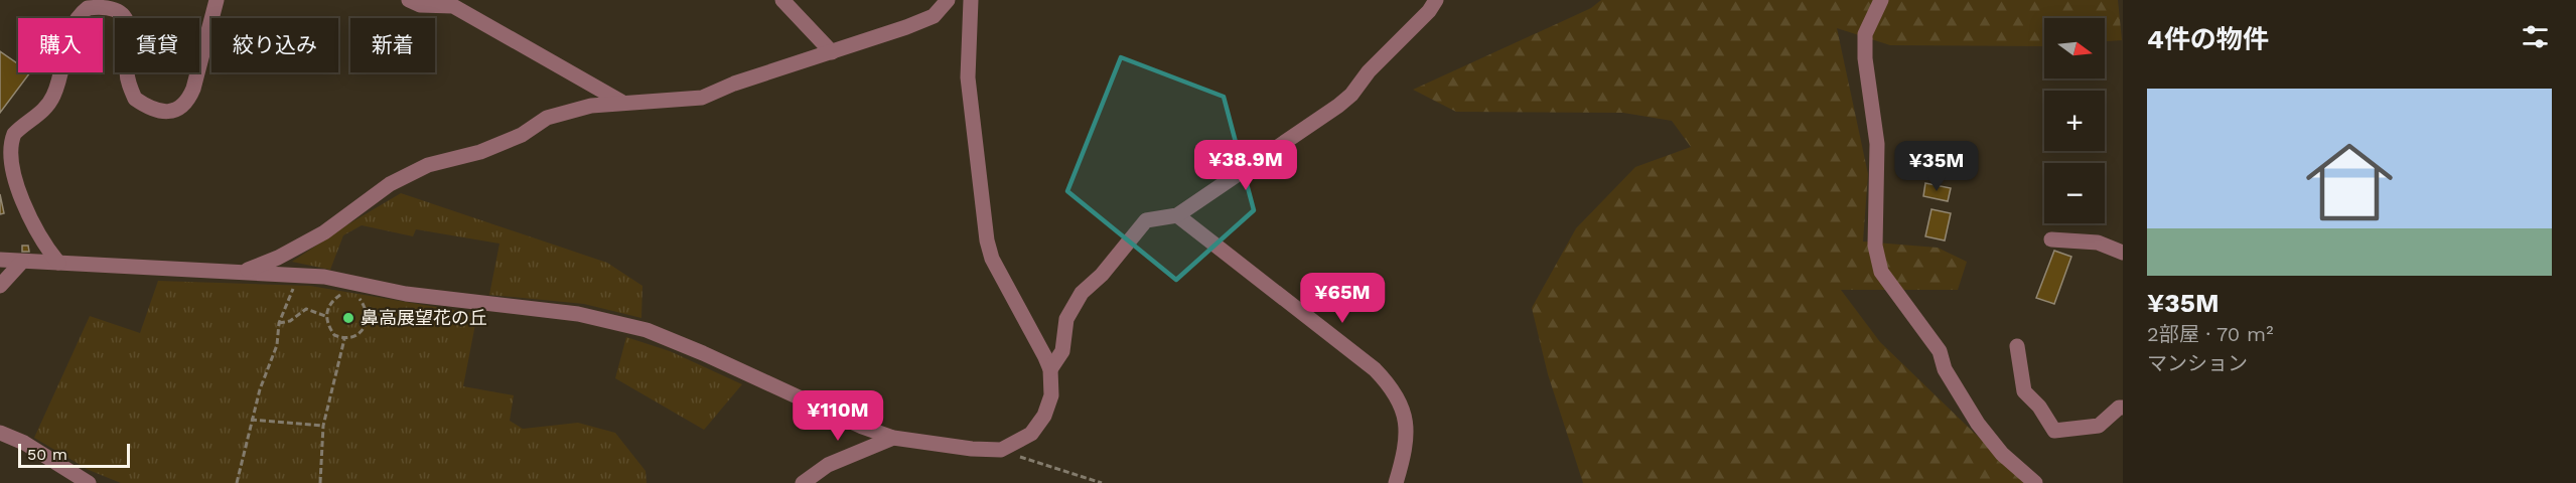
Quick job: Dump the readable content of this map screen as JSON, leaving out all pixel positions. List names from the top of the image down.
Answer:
{
  "places": ["鼻高展望花の丘"],
  "scale_bar": "50 m",
  "north": "right",
  "page": {
    "heading": "4件の物件",
    "map_buttons": ["+", "−"],
    "chip": [
      "購入",
      "賃貸",
      "絞り込み",
      "新着"
    ],
    "list": [
      {
        "name": "¥35M",
        "note": "2部屋 · 70 m² · マンション"
      }
    ],
    "price": [
      "¥38.9M",
      "¥35M",
      "¥65M",
      "¥110M"
    ],
    "scale": "50 m"
  }
}
